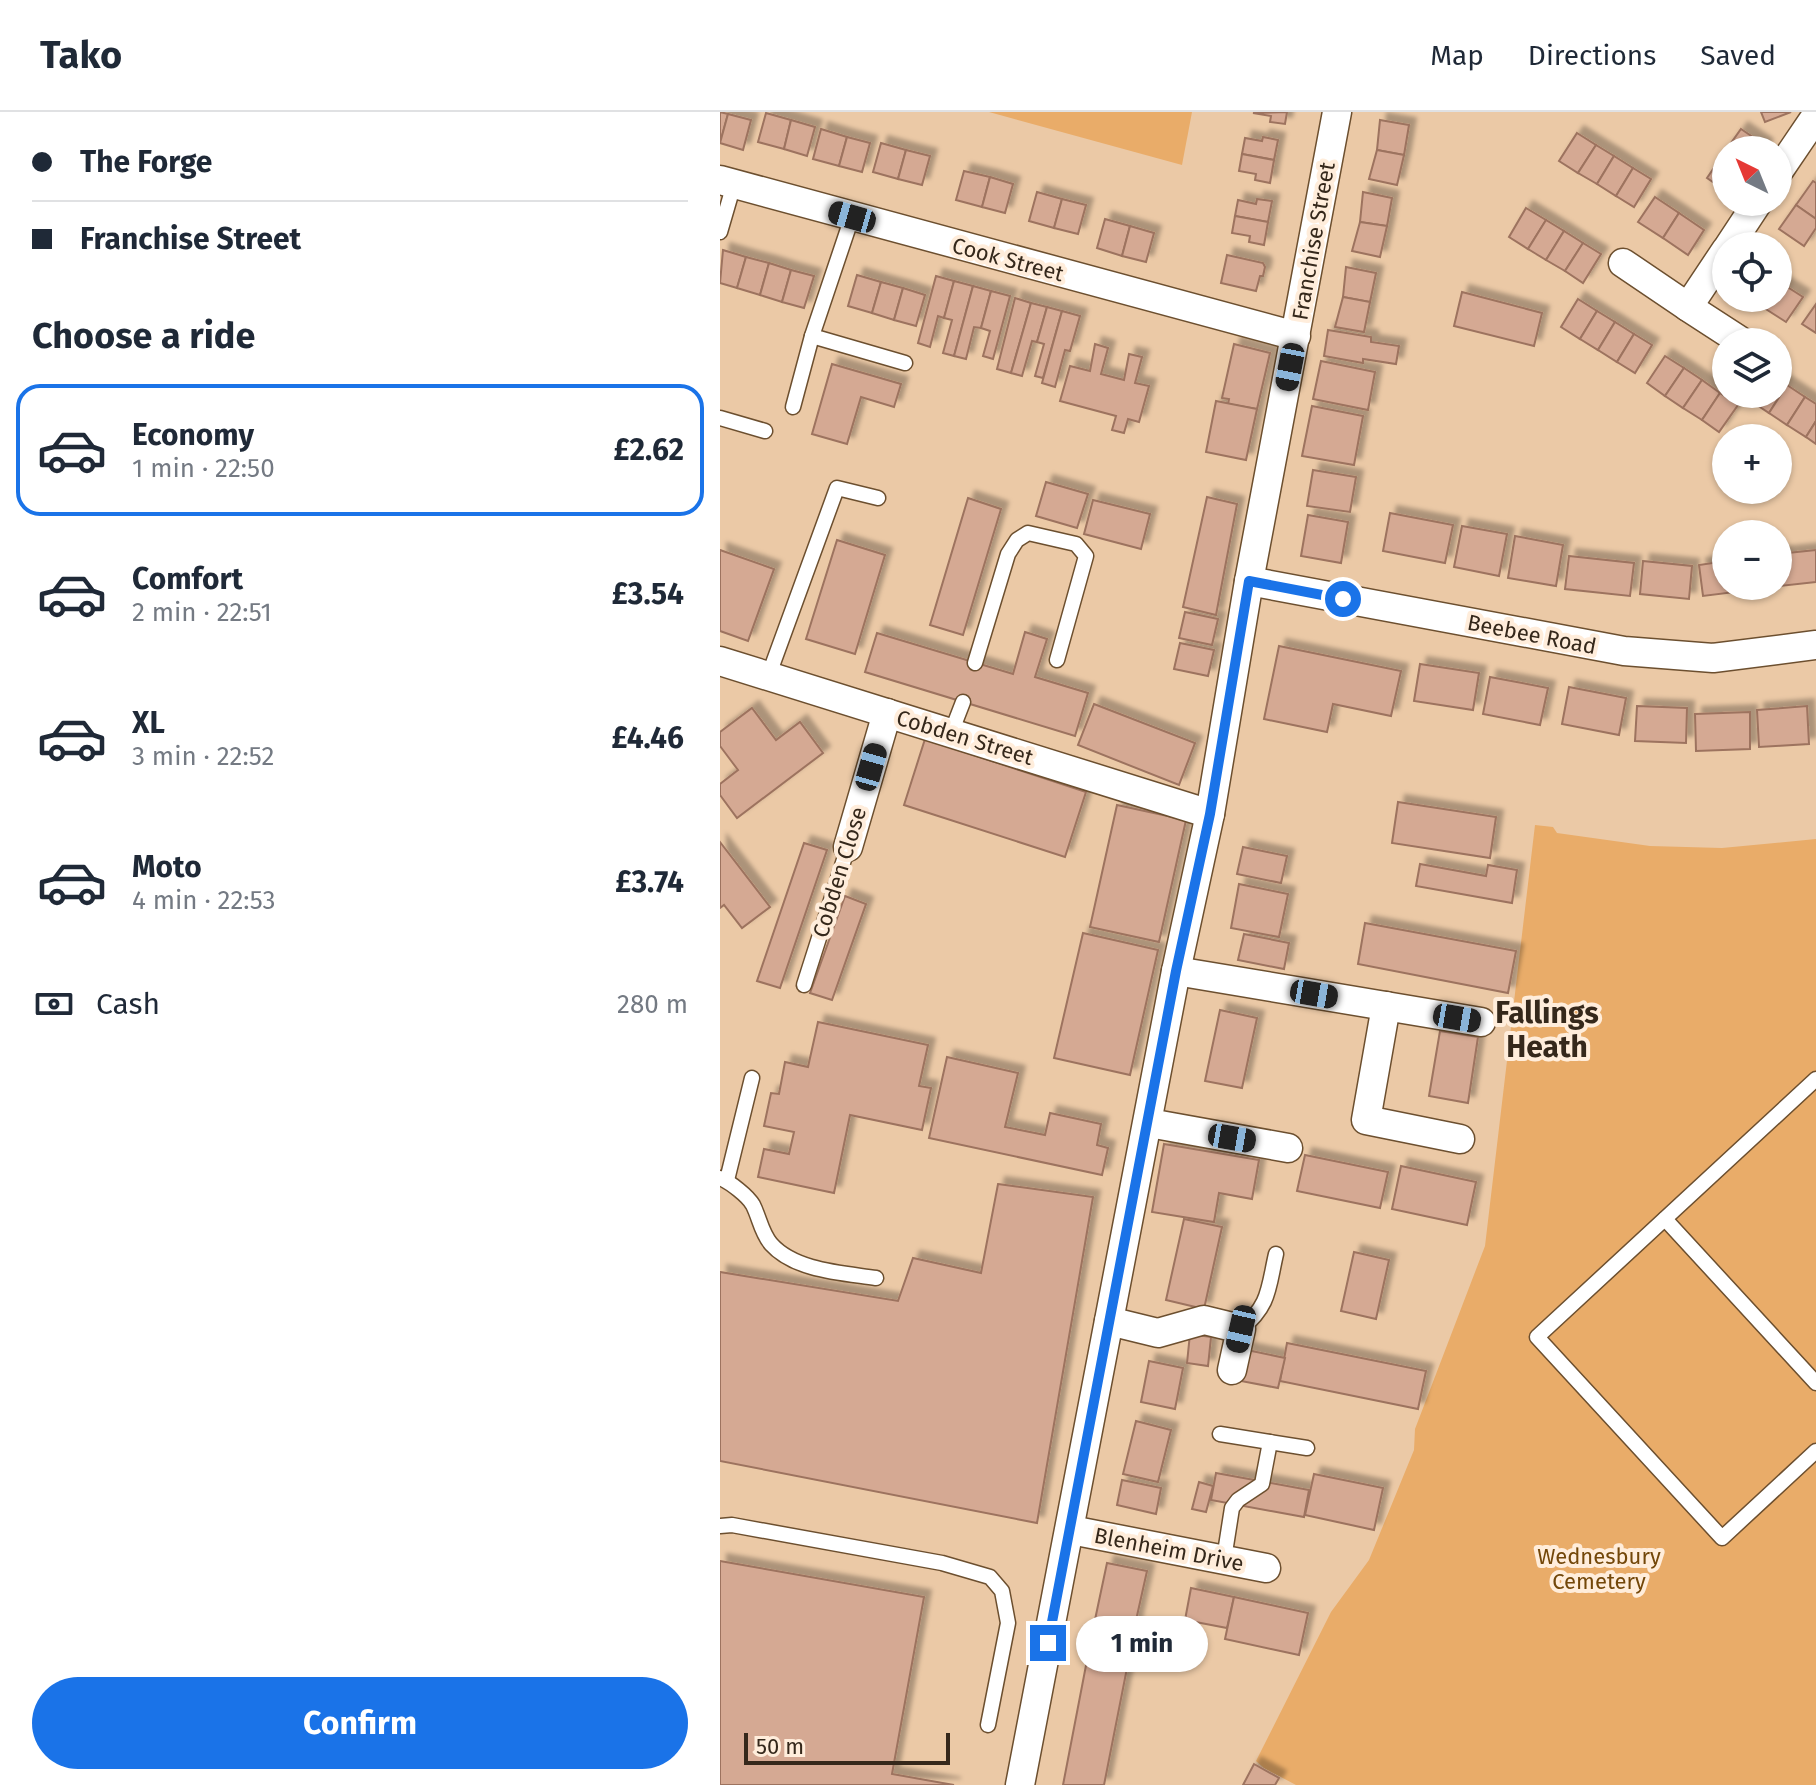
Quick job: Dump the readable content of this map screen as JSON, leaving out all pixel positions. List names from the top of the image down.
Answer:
{
  "streets": {
    "street": [
      "Franchise Street",
      "Cook Street",
      "Beebee Road",
      "Cobden Street",
      "Cobden Close",
      "Blenheim Drive"
    ]
  },
  "crossings": [
    ["Franchise Street", "Cook Street"],
    ["Franchise Street", "Beebee Road"],
    ["Franchise Street", "Cobden Street"],
    ["Franchise Street", "Blenheim Drive"],
    ["Cobden Street", "Cobden Close"]
  ],
  "districts": ["Fallings Heath"],
  "parks": ["Wednesbury Cemetery"],
  "scale_bar": "50 m",
  "north": "top left",
  "page": {
    "header": "Tako",
    "nav": ["Map", "Directions", "Saved"],
    "banner": ["The Forge", "Franchise Street"],
    "map_buttons": ["+", "−"],
    "heading": "Choose a ride",
    "list": [
      {
        "name": "Economy",
        "note": "1 min · 22:50",
        "value": "£2.62"
      },
      {
        "name": "Comfort",
        "note": "2 min · 22:51",
        "value": "£3.54"
      },
      {
        "name": "XL",
        "note": "3 min · 22:52",
        "value": "£4.46"
      },
      {
        "name": "Moto",
        "note": "4 min · 22:53",
        "value": "£3.74"
      }
    ],
    "pay": ["Cash", "280 m"],
    "bubble": "1 min",
    "buttons": "Confirm",
    "scale": "50 m"
  }
}
